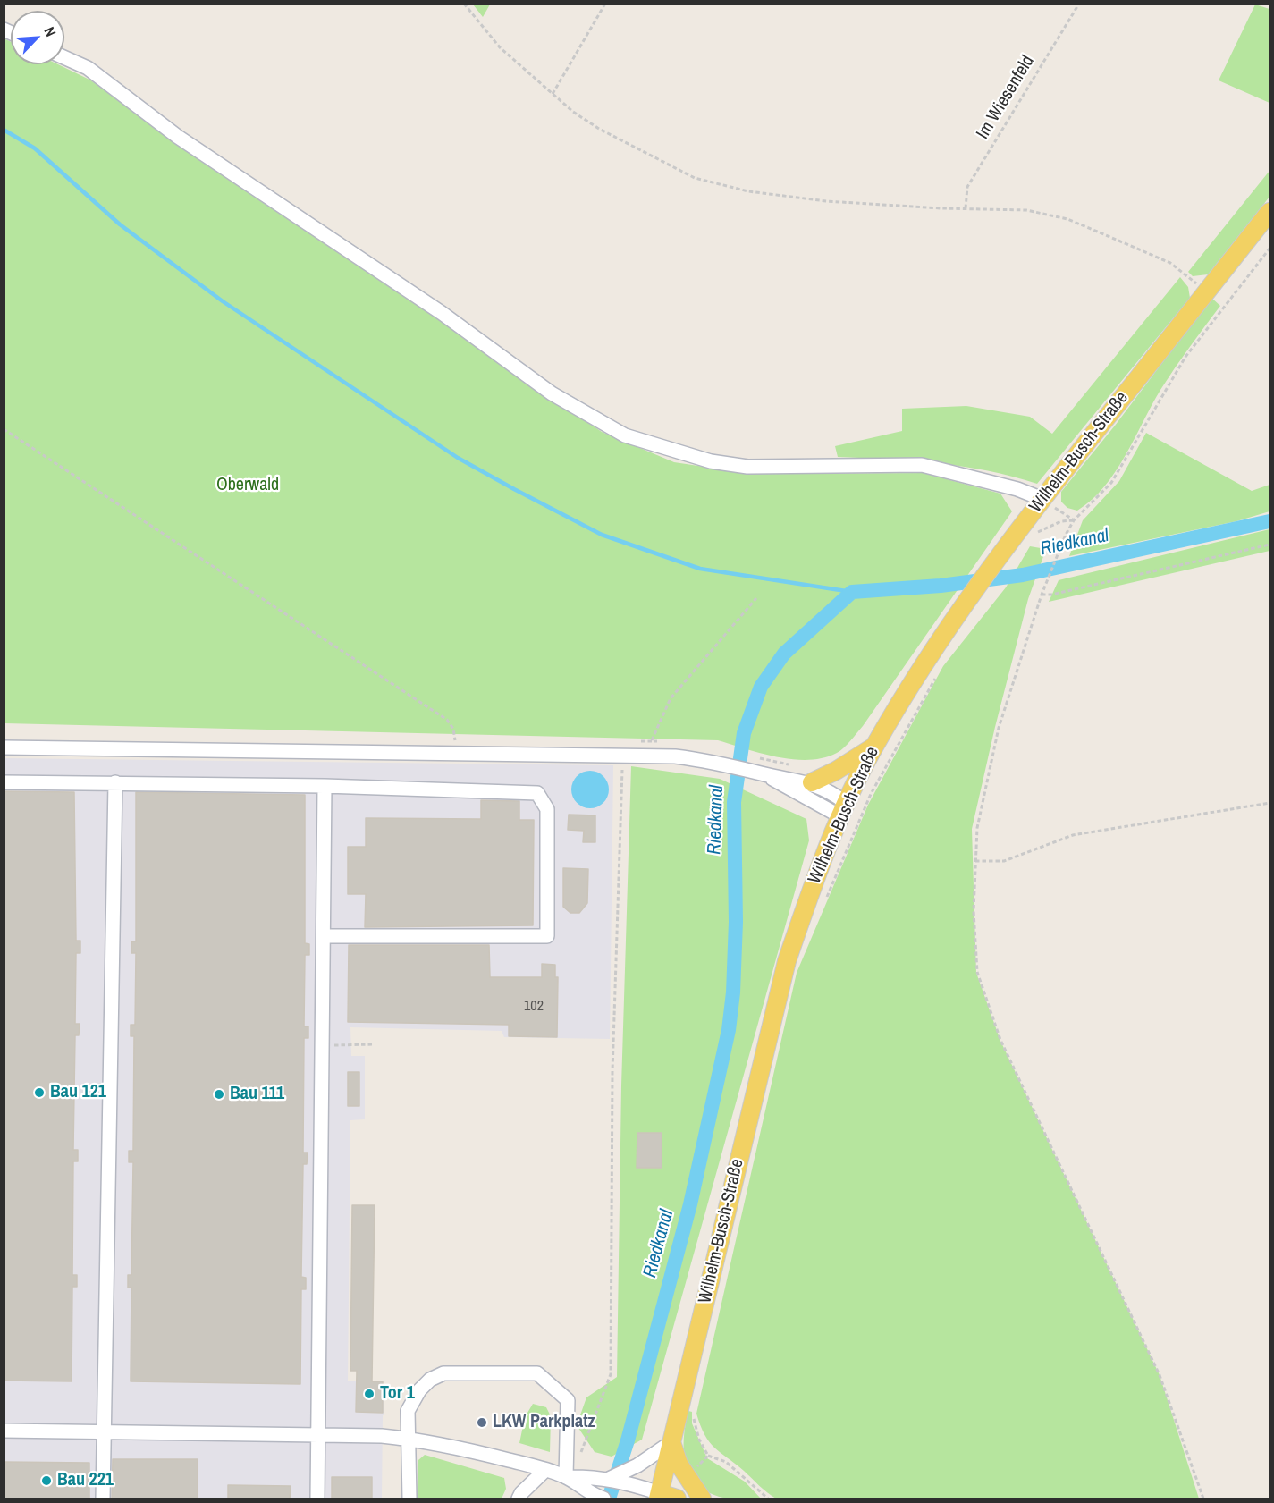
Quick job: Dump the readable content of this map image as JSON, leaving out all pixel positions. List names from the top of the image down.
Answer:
{
  "streets": {
    "main road": ["Wilhelm-Busch-Straße"],
    "path": ["Im Wiesenfeld"]
  },
  "water": ["Riedkanal"],
  "parks": ["Oberwald"],
  "places": [
    "Bau 121",
    "Bau 111",
    "Tor 1",
    "LKW Parkplatz",
    "Bau 221"
  ],
  "house_numbers": ["102"],
  "north": "top right"
}
